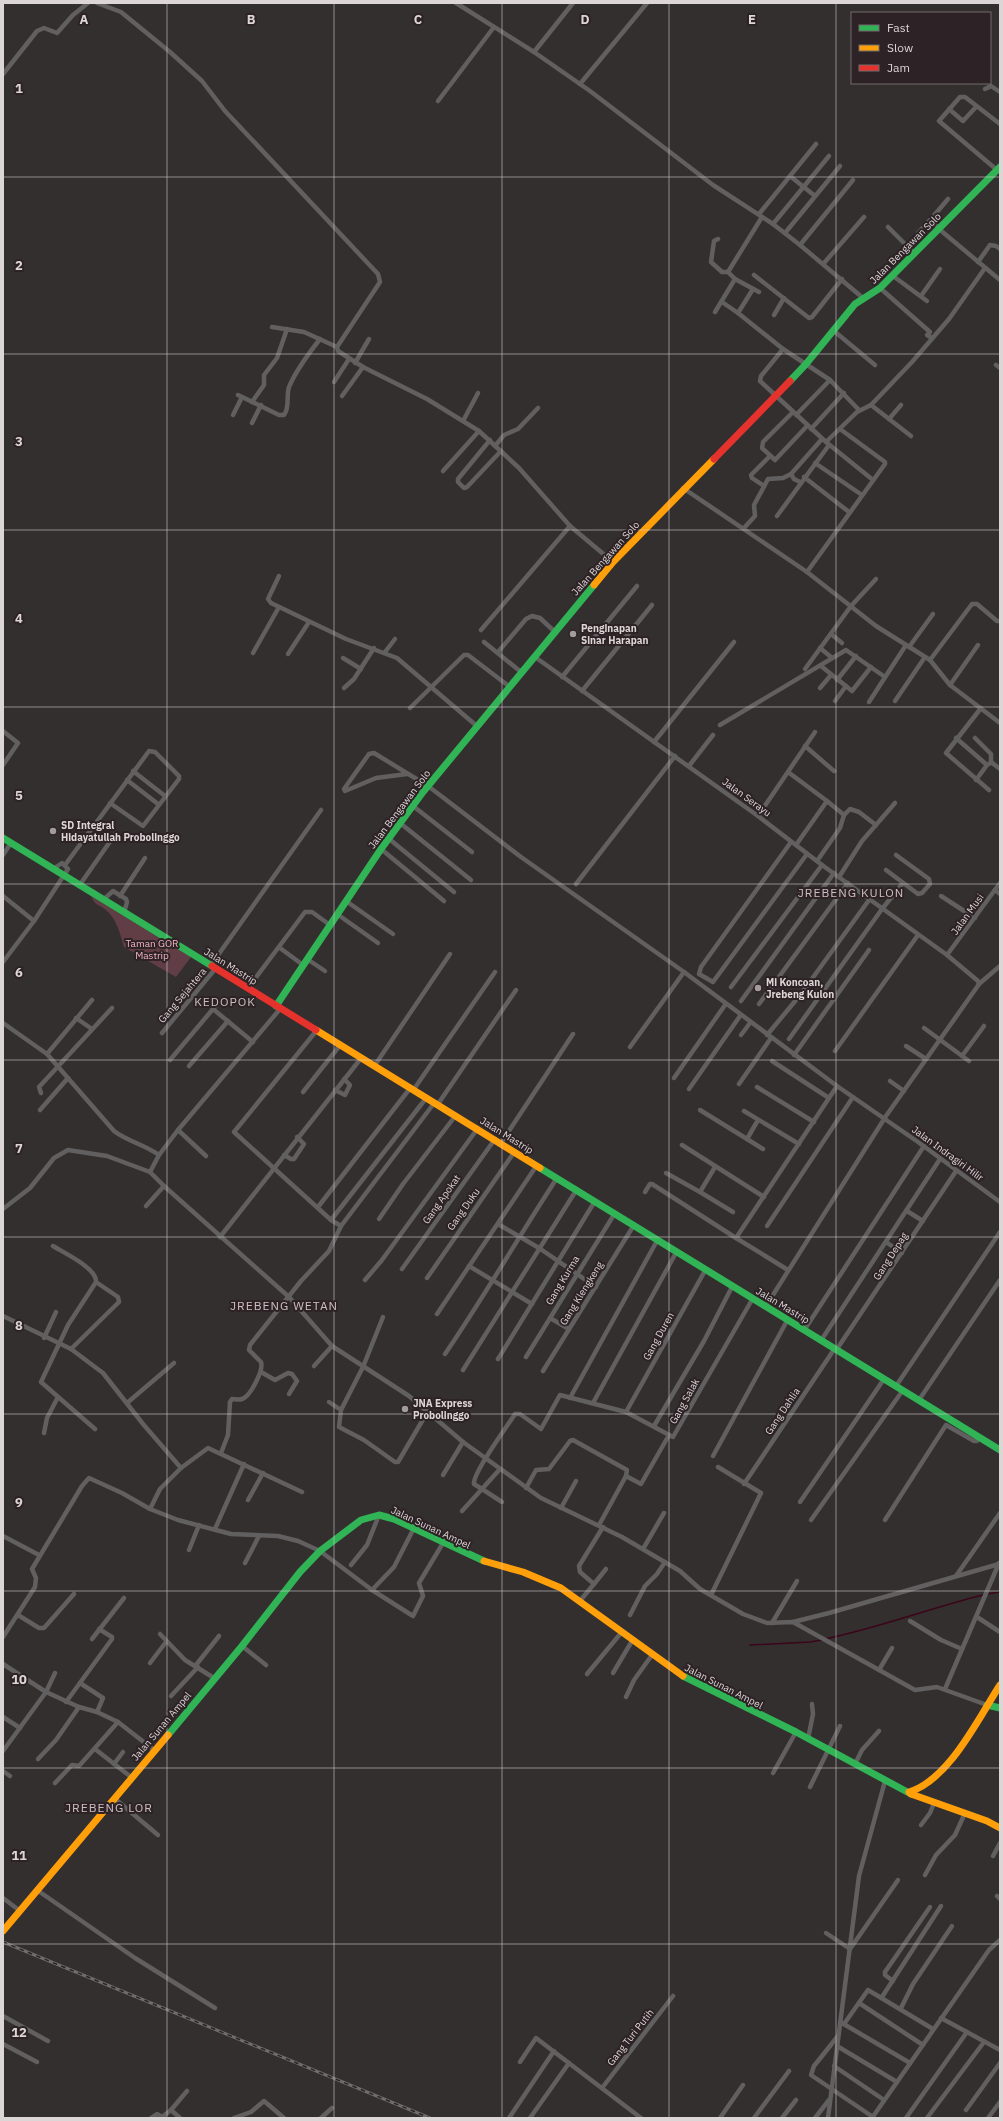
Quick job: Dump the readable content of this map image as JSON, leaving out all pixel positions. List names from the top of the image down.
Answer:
{
  "streets": {
    "main road": ["Jalan Bengawan Solo", "Jalan Mastrip", "Jalan Sunan Ampel"],
    "street": [
      "Jalan Serayu",
      "Jalan Musi",
      "Gang Sejahtera",
      "Jalan Indragiri Hilir",
      "Gang Apokat",
      "Gang Duku",
      "Gang Depag",
      "Gang Kurma",
      "Gang Klengkeng",
      "Gang Duren",
      "Gang Salak",
      "Gang Dahlia",
      "Gang Turi Putih"
    ]
  },
  "crossings": [
    ["Jalan Bengawan Solo", "Jalan Serayu"],
    ["Jalan Bengawan Solo", "Jalan Mastrip"],
    ["Jalan Bengawan Solo", "Jalan Indragiri Hilir"],
    ["Jalan Serayu", "Jalan Musi"],
    ["Jalan Mastrip", "Gang Sejahtera"],
    ["Jalan Mastrip", "Gang Apokat"],
    ["Jalan Mastrip", "Gang Duku"],
    ["Jalan Mastrip", "Gang Depag"],
    ["Jalan Mastrip", "Gang Kurma"],
    ["Jalan Mastrip", "Gang Klengkeng"],
    ["Jalan Mastrip", "Gang Duren"],
    ["Jalan Mastrip", "Gang Salak"],
    ["Jalan Mastrip", "Gang Dahlia"],
    ["Jalan Indragiri Hilir", "Gang Depag"],
    ["Gang Depag", "Gang Dahlia"]
  ],
  "districts": [
    "JREBENG KULON",
    "KEDOPOK",
    "JREBENG WETAN",
    "JREBENG LOR"
  ],
  "parks": ["Taman GOR Mastrip"],
  "places": [
    "Penginapan Sinar Harapan",
    "SD Integral Hidayatullah Probolinggo",
    "Mi Koncoan, Jrebeng Kulon",
    "JNA Express Probolinggo"
  ],
  "legend": ["Fast", "Slow", "Jam"],
  "grid": {
    "columns": [
      "A",
      "B",
      "C",
      "D",
      "E"
    ],
    "rows": [
      "1",
      "2",
      "3",
      "4",
      "5",
      "6",
      "7",
      "8",
      "9",
      "10",
      "11",
      "12"
    ]
  }
}
